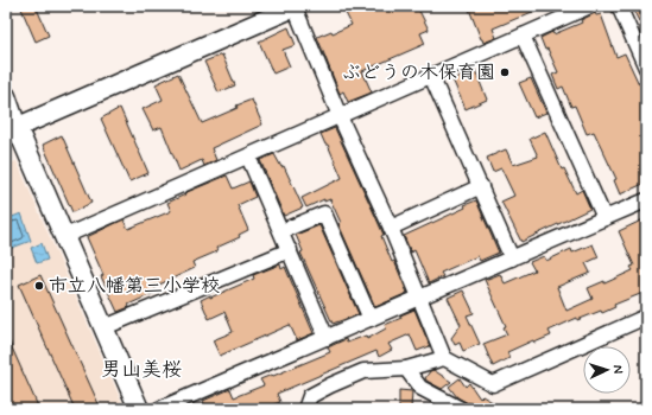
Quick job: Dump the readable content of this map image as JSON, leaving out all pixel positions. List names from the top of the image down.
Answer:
{
  "districts": ["男山美桜"],
  "places": ["ぶどうの木保育園", "市立八幡第三小学校"],
  "north": "right"
}
